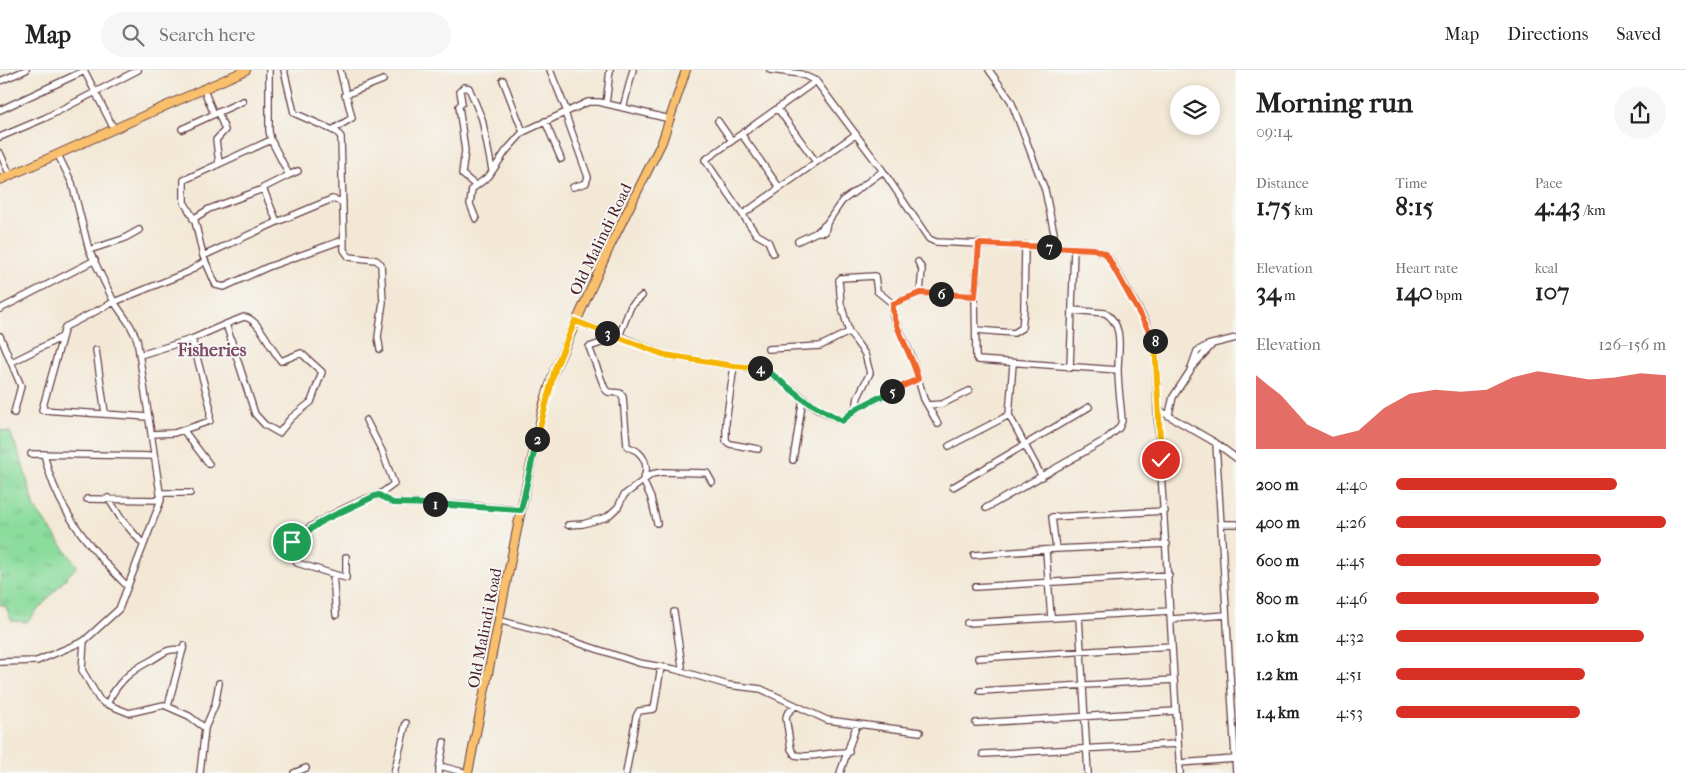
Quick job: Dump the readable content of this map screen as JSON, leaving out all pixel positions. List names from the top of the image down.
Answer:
{
  "streets": {
    "main road": ["Old Malindi Road"]
  },
  "districts": ["Fisheries"],
  "page": {
    "header": "Map",
    "search": "Search here",
    "nav": ["Map", "Directions", "Saved"],
    "heading": ["Morning run", "09:14"],
    "stats": [
      ["Distance", "1.75 km"],
      ["Time", "8:15"],
      ["Pace", "4:43 /km"],
      ["Elevation", "34 m"],
      ["Heart rate", "140 bpm"],
      ["kcal", "107"]
    ],
    "pins": [
      "7",
      "6",
      "3",
      "8",
      "4",
      "5",
      "2",
      "1"
    ],
    "chart": ["Elevation", "126–156 m"],
    "list": [
      {
        "name": "200 m",
        "note": "4:40"
      },
      {
        "name": "400 m",
        "note": "4:26"
      },
      {
        "name": "600 m",
        "note": "4:45"
      },
      {
        "name": "800 m",
        "note": "4:46"
      },
      {
        "name": "1.0 km",
        "note": "4:32"
      },
      {
        "name": "1.2 km",
        "note": "4:51"
      },
      {
        "name": "1.4 km",
        "note": "4:53"
      }
    ]
  }
}
